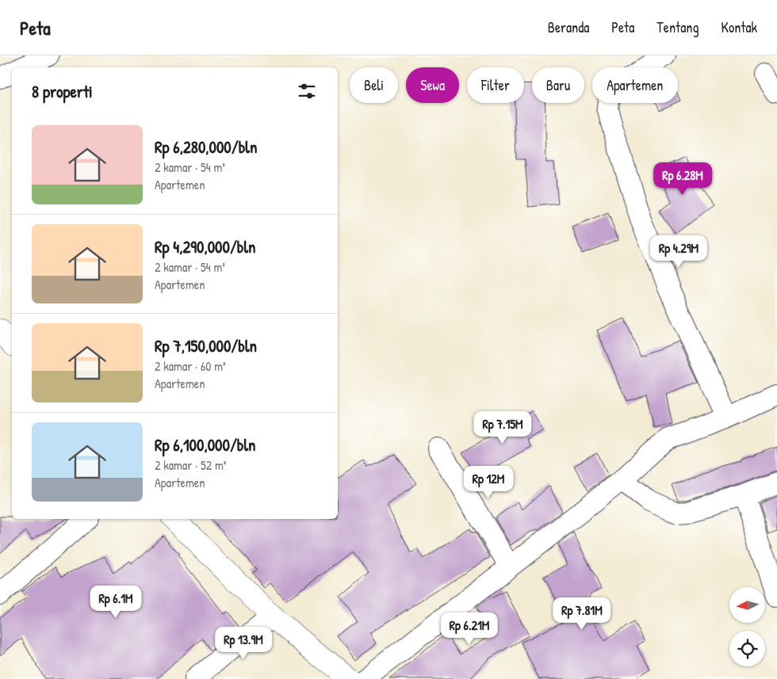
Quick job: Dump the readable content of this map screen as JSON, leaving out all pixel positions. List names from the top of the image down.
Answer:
{
  "north": "left",
  "page": {
    "header": "Peta",
    "nav": [
      "Beranda",
      "Peta",
      "Tentang",
      "Kontak"
    ],
    "chip": [
      "Beli",
      "Sewa",
      "Filter",
      "Baru",
      "Apartemen"
    ],
    "heading": "8 properti",
    "list": [
      {
        "name": "Rp 6,280,000/bln",
        "note": "2 kamar · 54 m² · Apartemen"
      },
      {
        "name": "Rp 4,290,000/bln",
        "note": "2 kamar · 54 m² · Apartemen"
      },
      {
        "name": "Rp 7,150,000/bln",
        "note": "2 kamar · 60 m² · Apartemen"
      },
      {
        "name": "Rp 6,100,000/bln",
        "note": "2 kamar · 52 m² · Apartemen"
      }
    ],
    "price": [
      "Rp 6.28M",
      "Rp 4.29M",
      "Rp 7.15M",
      "Rp 12M",
      "Rp 6.1M",
      "Rp 7.81M",
      "Rp 6.21M",
      "Rp 13.9M"
    ]
  }
}
